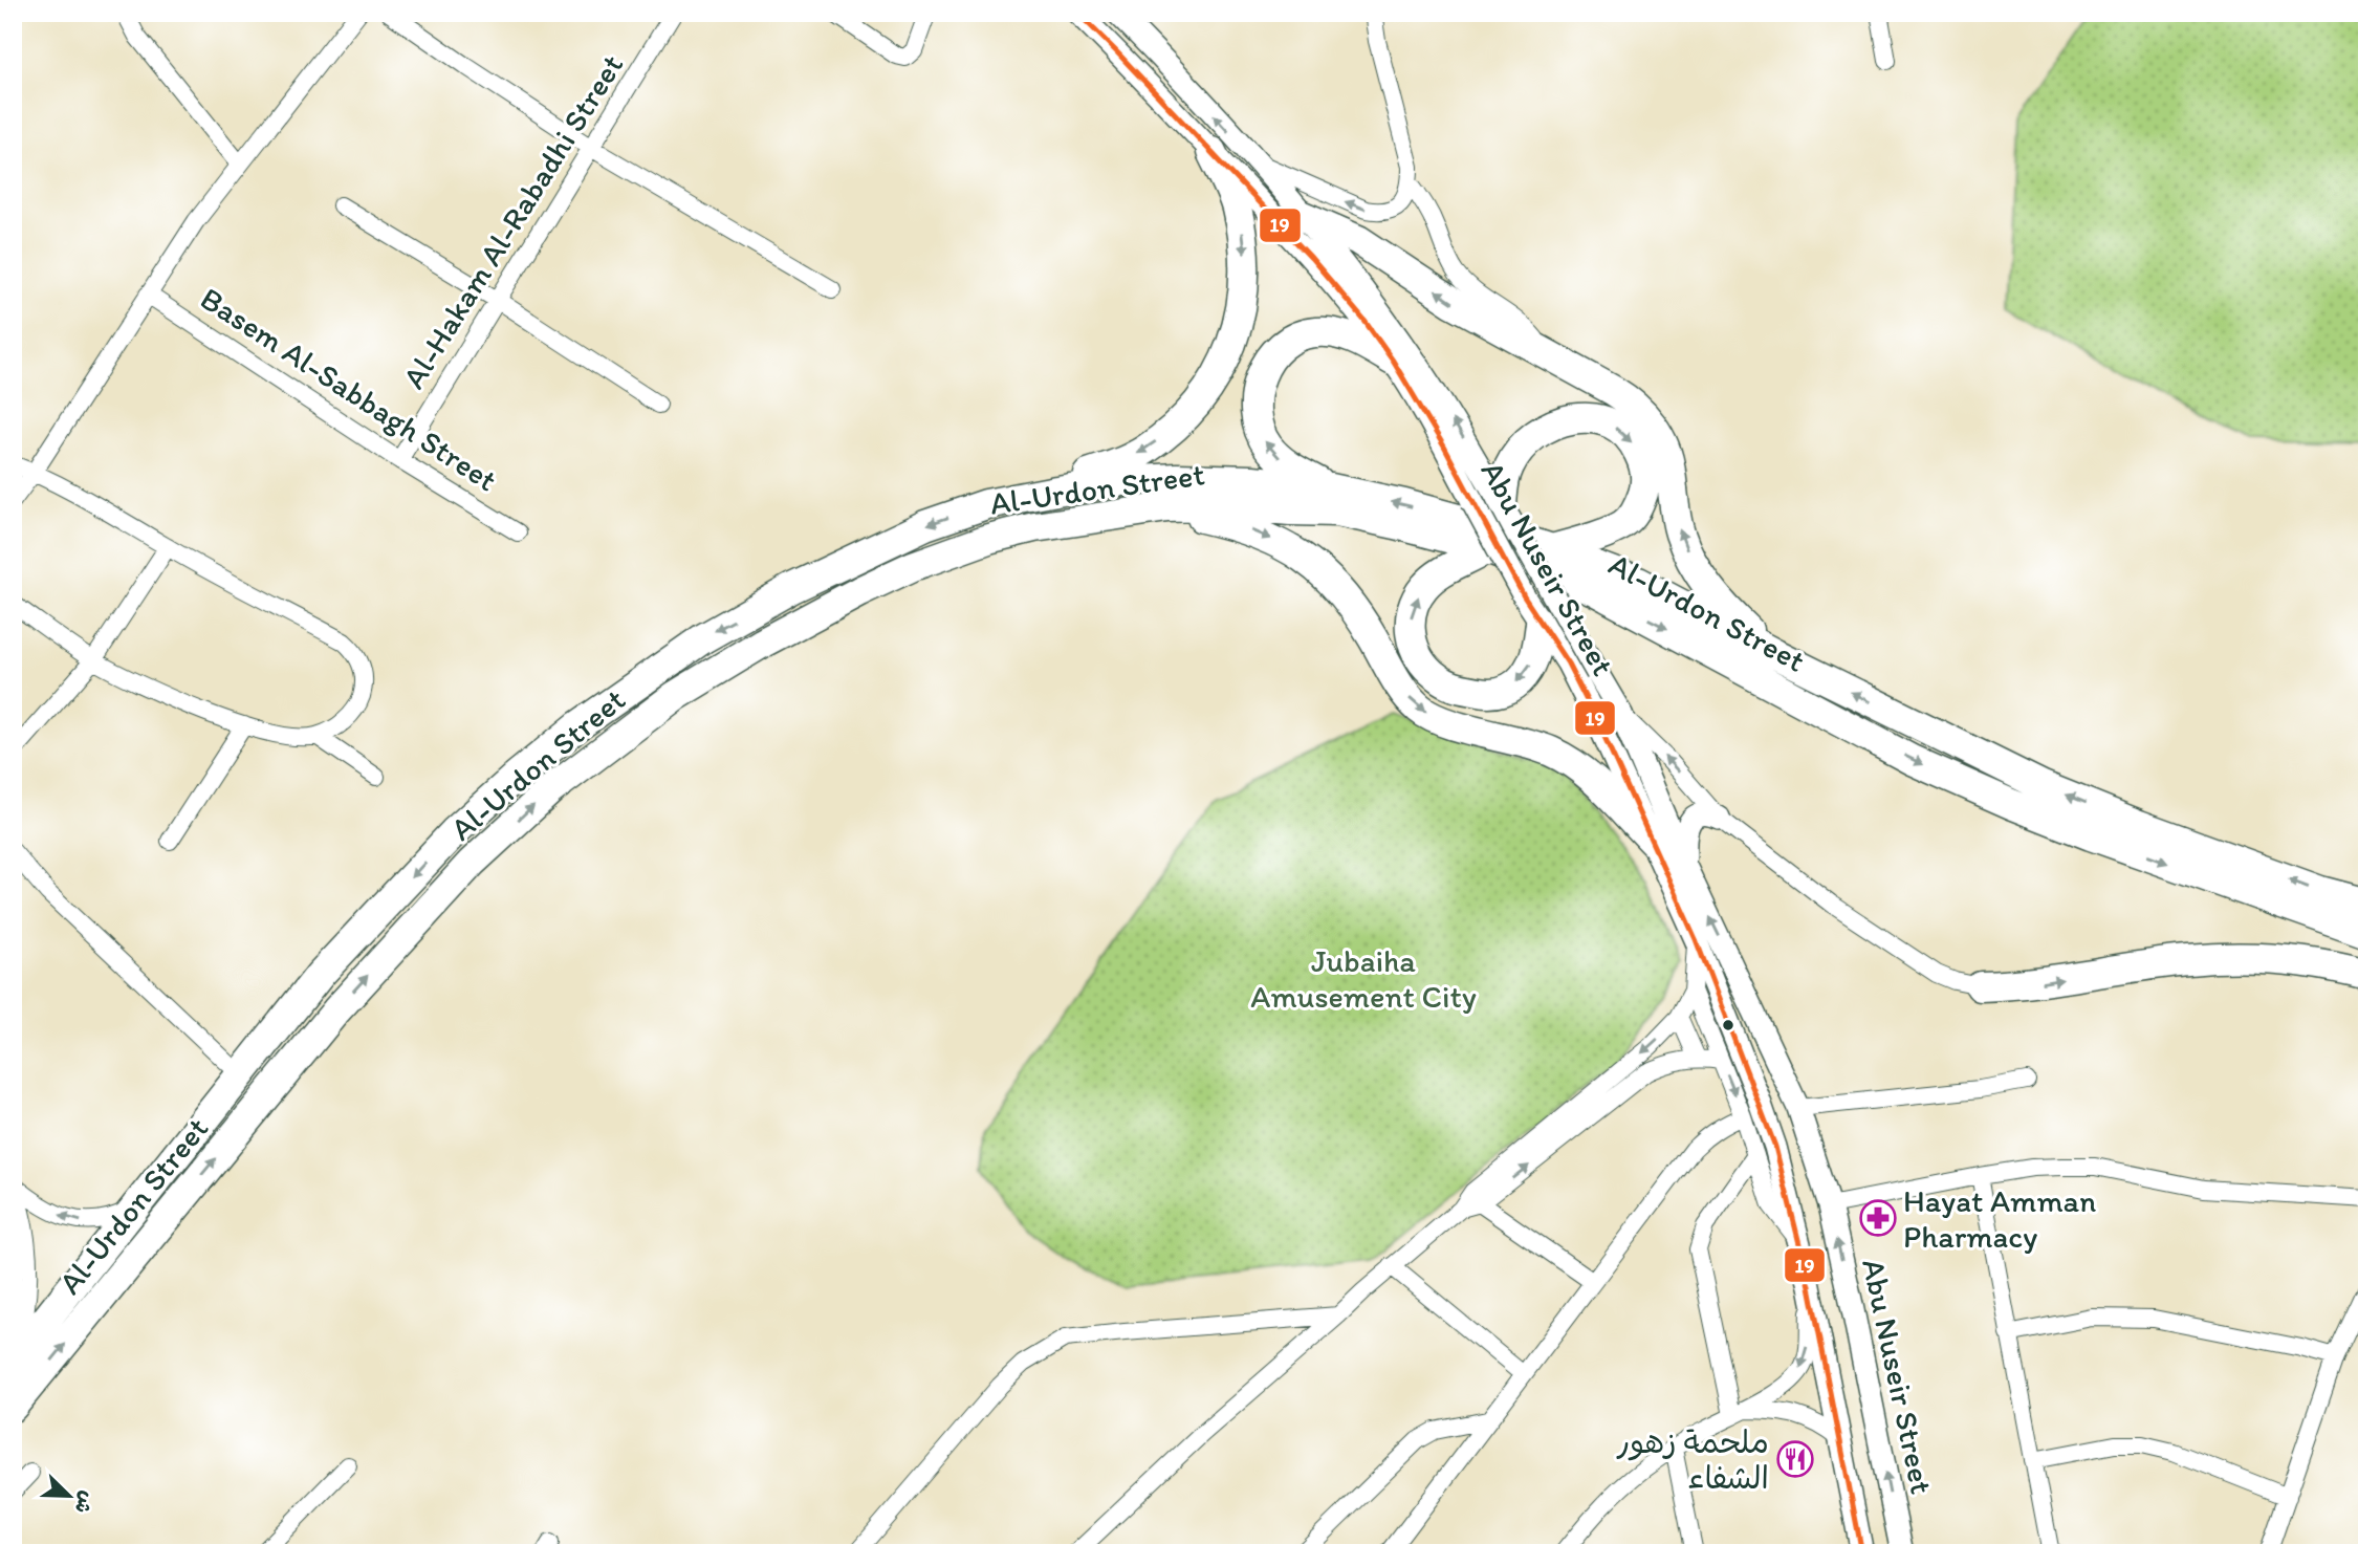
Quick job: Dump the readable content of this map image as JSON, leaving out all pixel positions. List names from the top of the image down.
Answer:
{
  "streets": {
    "highway": ["Al-Urdon Street"],
    "main road": ["Abu Nuseir Street"],
    "street": ["Al-Hakam Al-Rabadhi Street", "Basem Al-Sabbagh Street"]
  },
  "crossings": [
    ["Al-Hakam Al-Rabadhi Street", "Basem Al-Sabbagh Street"]
  ],
  "parks": ["Jubaiha Amusement City"],
  "places": {
    "pharmacy": ["Hayat Amman Pharmacy"],
    "restaurant": ["ملحمة زهور الشفاء"]
  },
  "lines": ["transit line 19"],
  "north": "bottom right"
}
